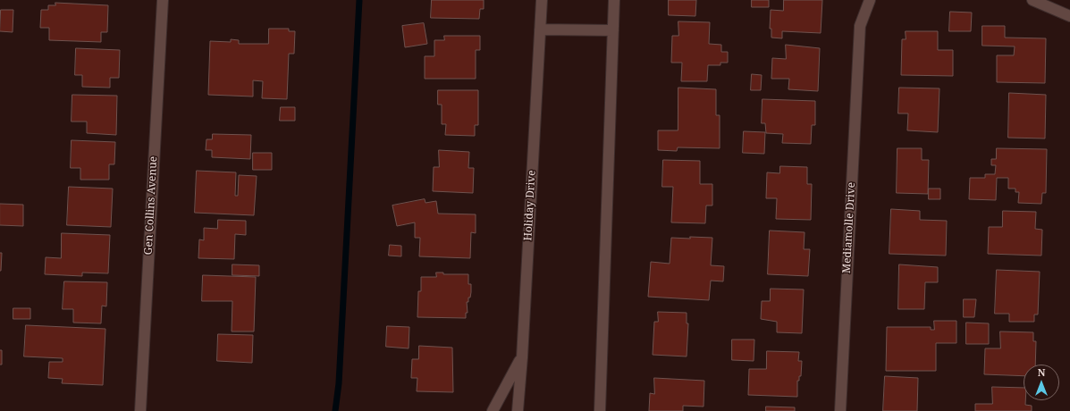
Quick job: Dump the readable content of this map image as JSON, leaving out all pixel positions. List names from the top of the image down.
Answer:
{
  "streets": {
    "street": ["Gen Collins Avenue", "Holiday Drive", "Mediamolle Drive"]
  },
  "north": "top"
}
